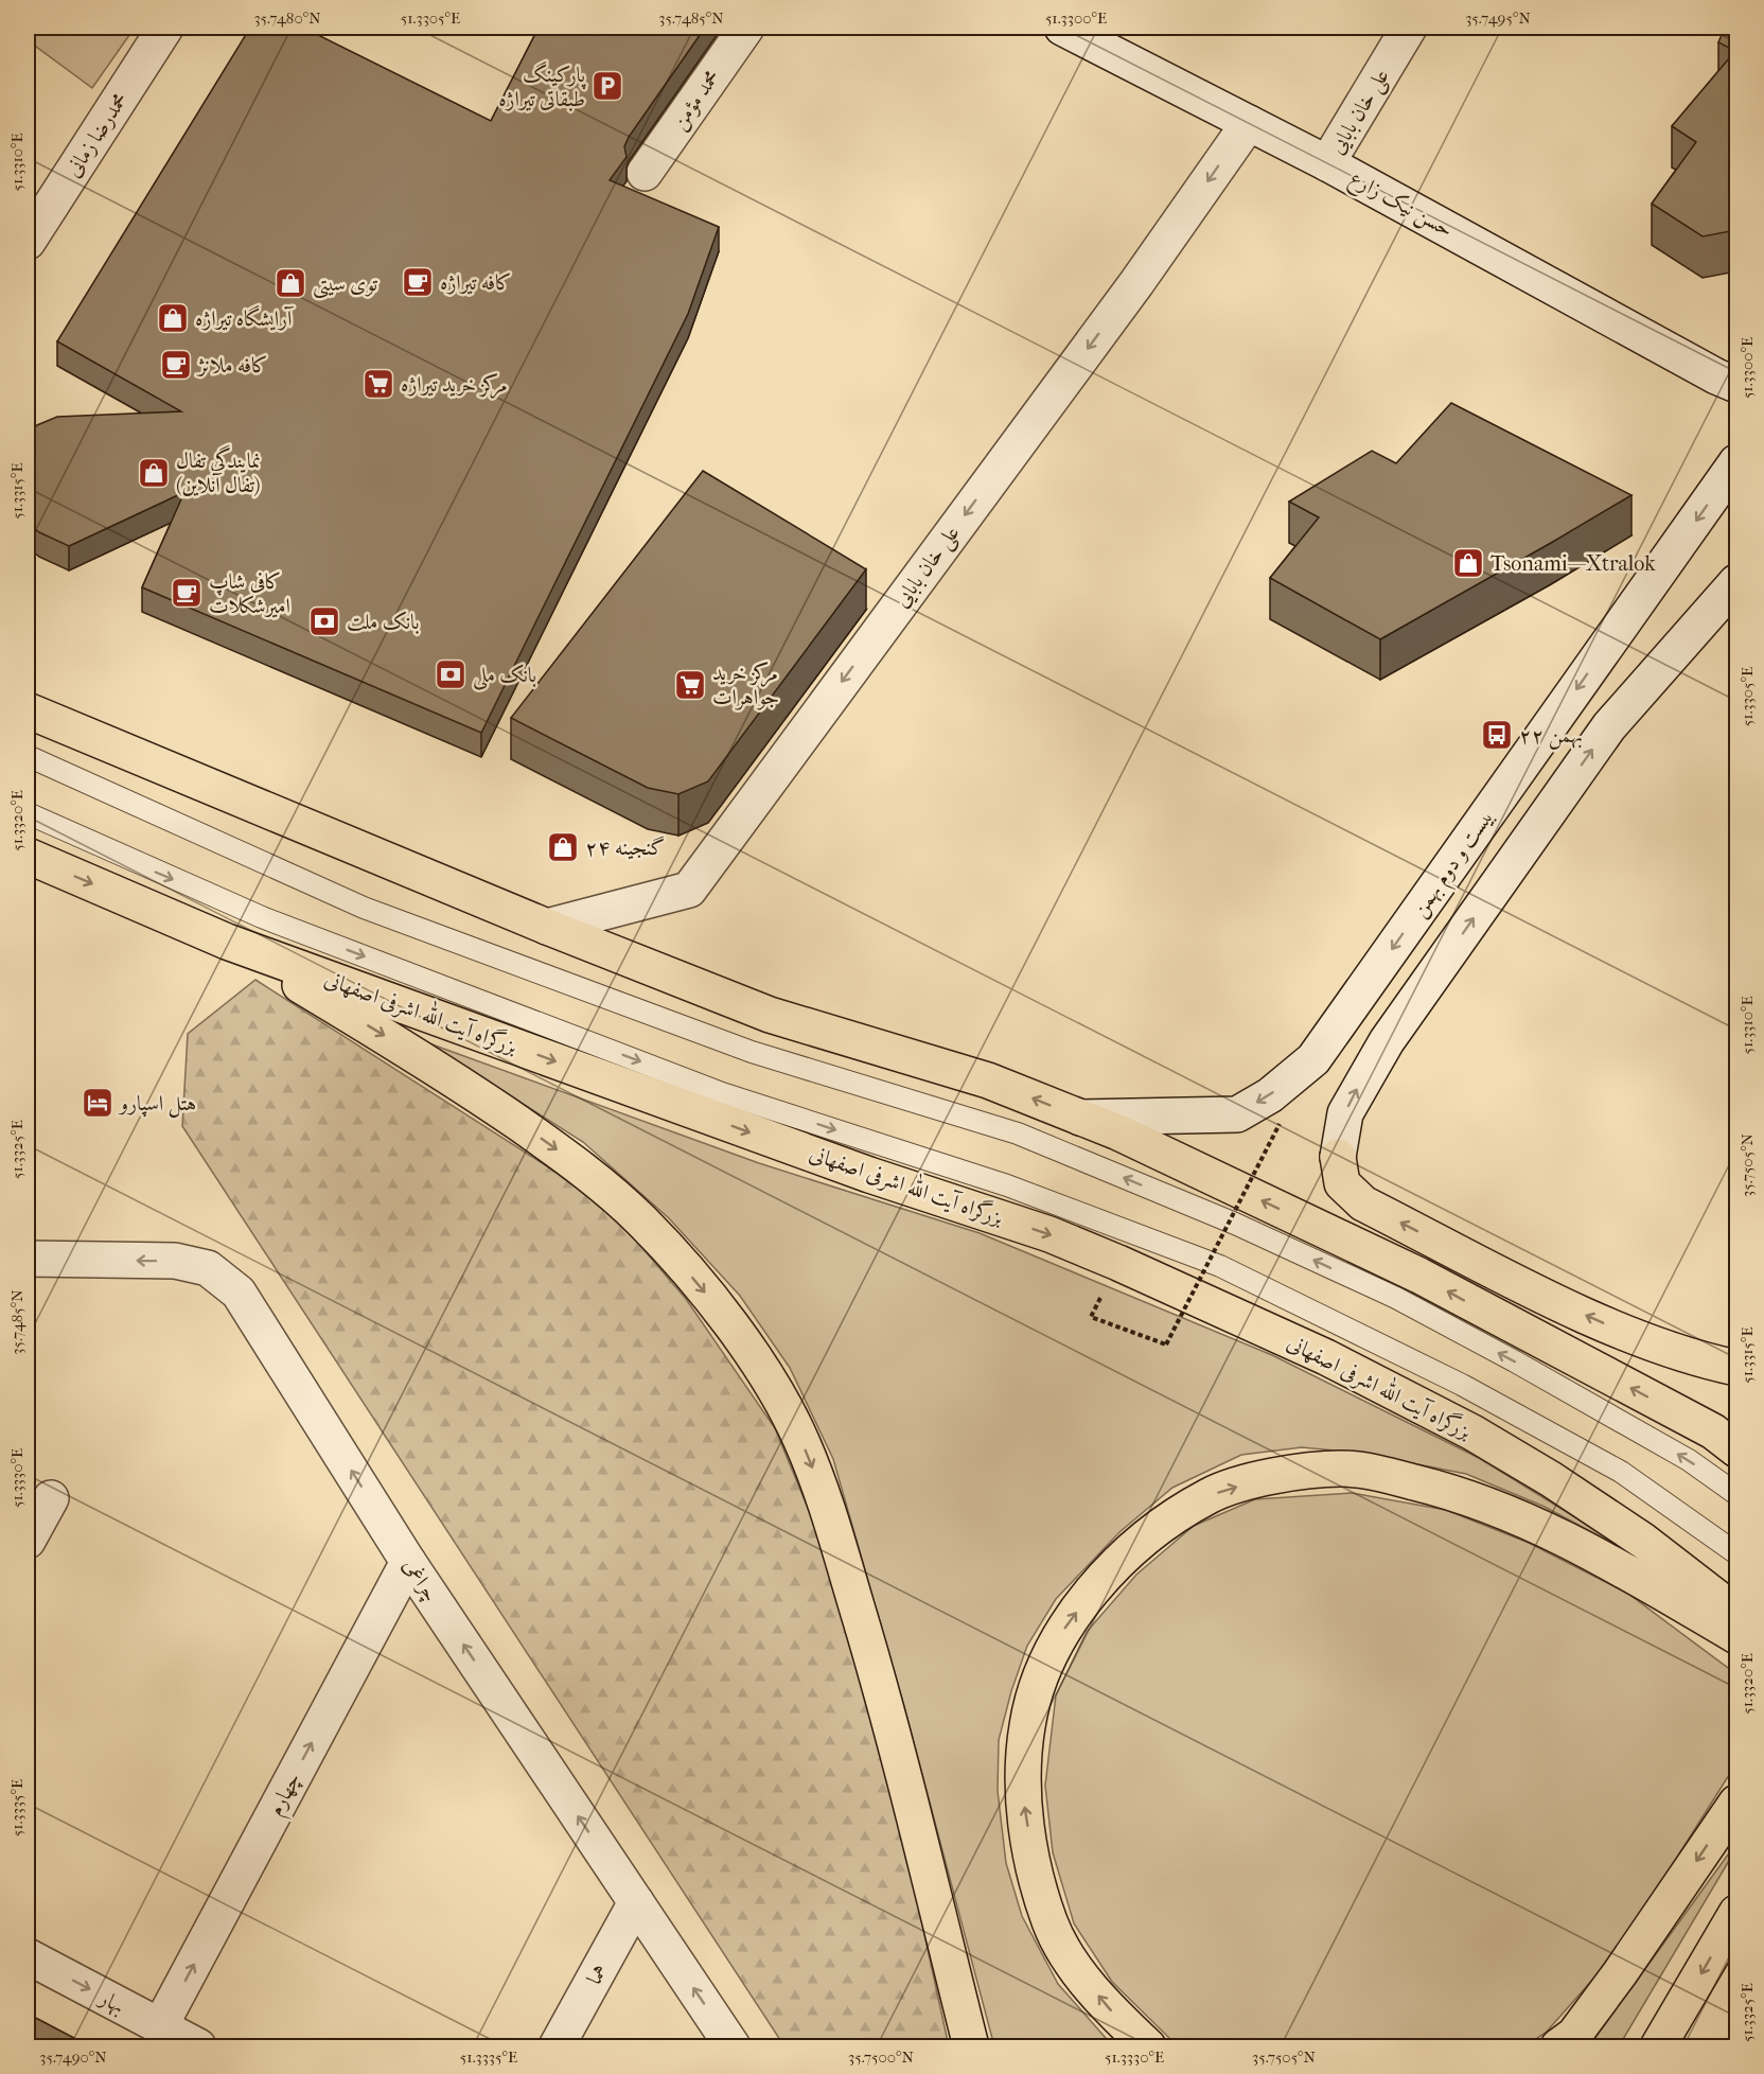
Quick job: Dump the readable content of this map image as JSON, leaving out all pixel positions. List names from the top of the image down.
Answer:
{
  "streets": {
    "highway": ["بزرگراه آیت الله اشرفی اصفهانی"],
    "street": [
      "محمد مؤمن",
      "علی خان بابایی",
      "محمدرضا زمانی",
      "حسن نیک زارع",
      "بیست و دوم بهمن",
      "چراغی",
      "چهارم",
      "هما",
      "بهار"
    ]
  },
  "crossings": [
    ["علی خان بابایی", "حسن نیک زارع"],
    ["چراغی", "چهارم"],
    ["چراغی", "هما"],
    ["چهارم", "بهار"]
  ],
  "one_way": [
    "علی خان بابایی",
    "چراغی",
    "چهارم",
    "بهار"
  ],
  "places": {
    "parking": ["پارکینگ طبقاتی تیراژه"],
    "cafe": ["کافه تیراژه", "کافه ملانژ", "کافی شاپ امیرشکلات"],
    "shop": [
      "توی سیتی",
      "آرایشگاه تیراژه",
      "نمایندگی تفال (تفال آنلاین)",
      "Tsonami—Xtralok",
      "گنجینه ۲۴"
    ],
    "supermarket": ["مرکز خرید تیراژه", "مرکز خرید جواهرات"],
    "bank": ["بانک ملت", "بانک ملی"],
    "bus stop": ["۲۲ بهمن"],
    "hotel": ["هتل اسپارو"]
  },
  "coordinates": [
    "35.7480°N",
    "51.3305°E",
    "35.7485°N",
    "51.3300°E",
    "35.7495°N",
    "51.3310°E",
    "51.3315°E",
    "51.3320°E",
    "51.3325°E",
    "35.7505°N",
    "51.3330°E",
    "51.3335°E",
    "35.7490°N",
    "35.7500°N"
  ]
}
